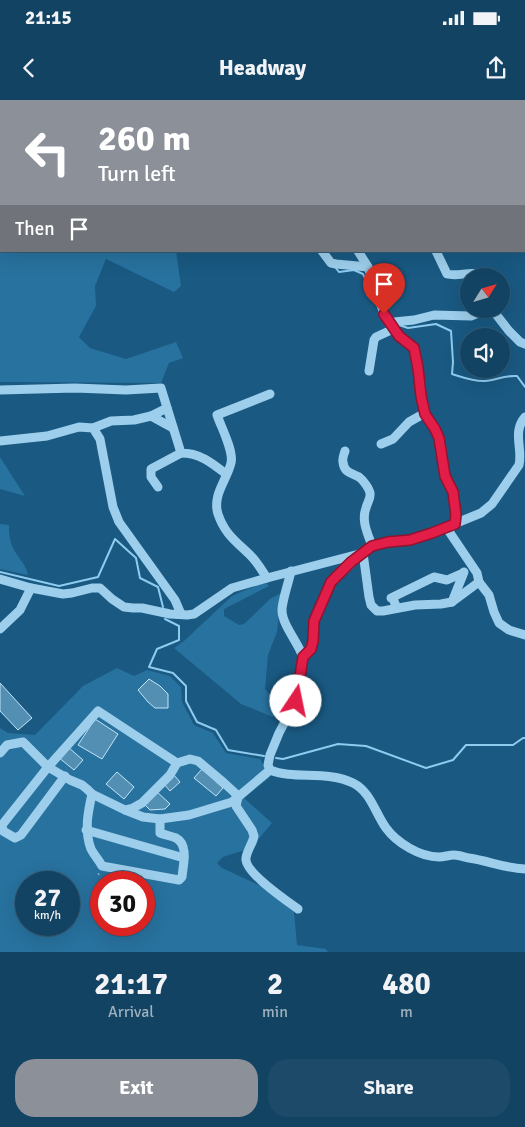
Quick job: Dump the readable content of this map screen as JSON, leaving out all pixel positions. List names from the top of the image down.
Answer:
{
  "north": "top right",
  "page": {
    "status": "21:15",
    "header": "Headway",
    "turn": ["260 m", "Turn left"],
    "then": "Then",
    "speed": "27 km/h",
    "limit": "30",
    "eta": [
      "21:17",
      "Arrival",
      "2",
      "min",
      "480",
      "m"
    ],
    "buttons": ["Exit", "Share"]
  }
}
